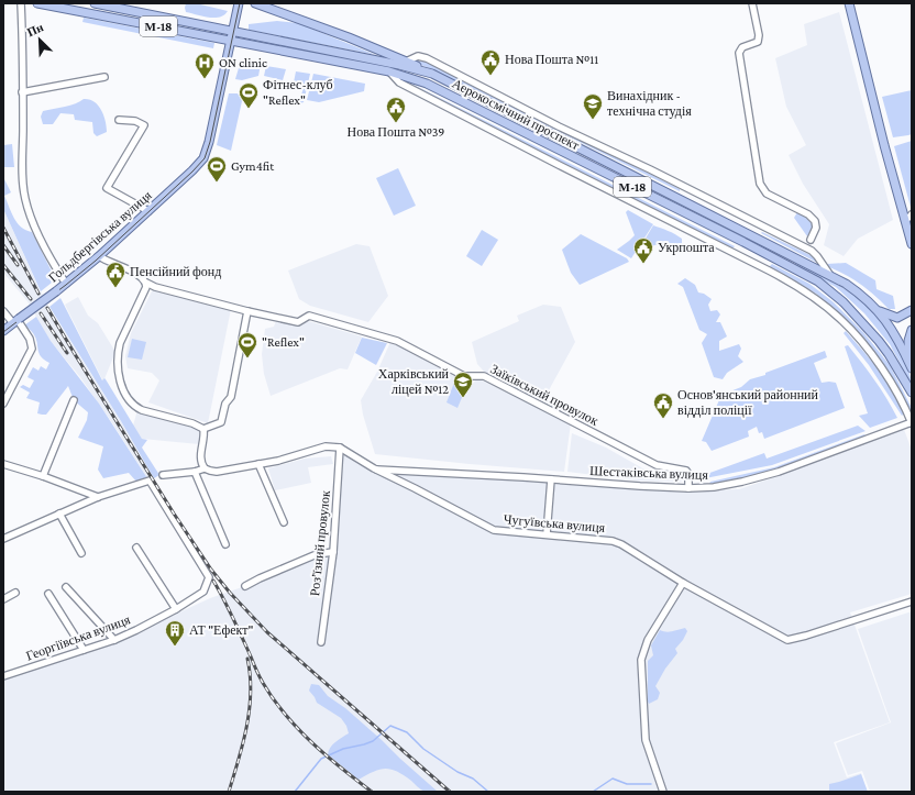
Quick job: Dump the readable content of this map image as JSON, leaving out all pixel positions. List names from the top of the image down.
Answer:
{
  "streets": {
    "main road": ["М-18", "Аерокосмічний проспект", "Гольдбергівська вулиця"],
    "street": [
      "Заїківський провулок",
      "Шестаківська вулиця",
      "Чугуївська вулиця",
      "Роз’їзний провулок",
      "Георгіївська вулиця"
    ]
  },
  "crossings": [
    ["Аерокосмічний проспект", "Гольдбергівська вулиця"],
    ["Гольдбергівська вулиця", "Заїківський провулок"],
    ["Заїківський провулок", "Шестаківська вулиця"],
    ["Шестаківська вулиця", "Чугуївська вулиця"],
    ["Чугуївська вулиця", "Роз’їзний провулок"]
  ],
  "places": {
    "public building": [
      "Нова Пошта №11",
      "Нова Пошта №39",
      "Укрпошта",
      "Пенсійний фонд",
      "Основ'янський районний відділ поліції"
    ],
    "hospital": ["ON clinic"],
    "sports": ["Фітнес-клуб \"Reflex\"", "Gym4fit", "\"Reflex\""],
    "school or university": ["Винахідник - технічна студія", "Харківський ліцей №12"],
    "building": ["АТ \"Ефект\""]
  },
  "north": "top left"
}
